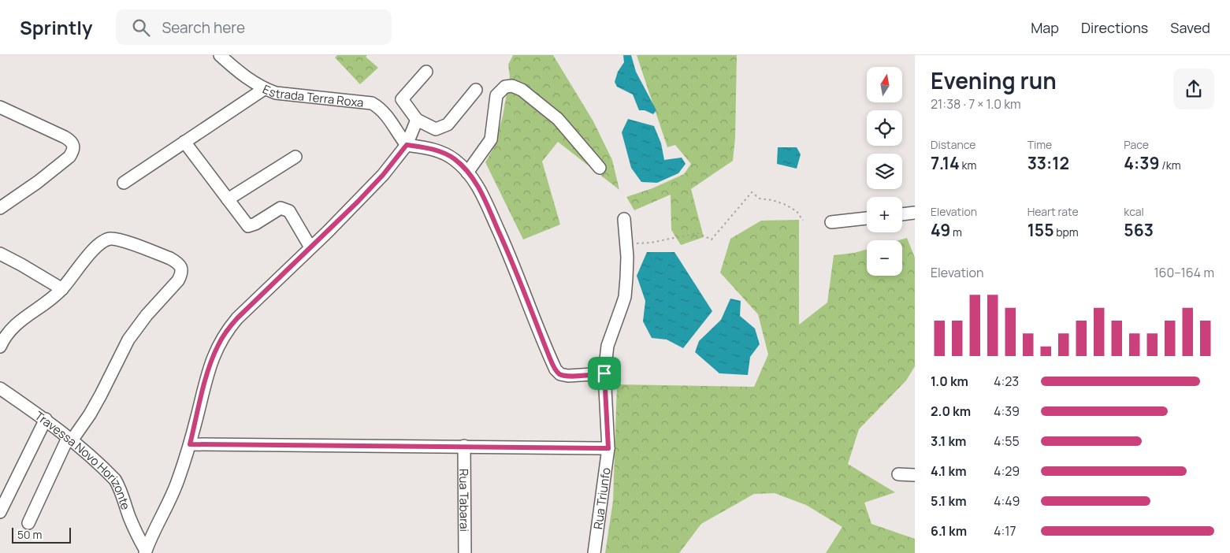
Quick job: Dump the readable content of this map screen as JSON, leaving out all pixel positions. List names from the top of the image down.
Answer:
{
  "streets": {
    "street": [
      "Estrada Terra Roxa",
      "Travessa Novo Horizonte",
      "Rua Triunfo",
      "Rua Tabarai"
    ]
  },
  "scale_bar": "50 m",
  "north": "top",
  "page": {
    "header": "Sprintly",
    "search": "Search here",
    "nav": ["Map", "Directions", "Saved"],
    "heading": ["Evening run", "21:38 · 7 × 1.0 km"],
    "map_buttons": ["+", "−"],
    "stats": [
      ["Distance", "7.14 km"],
      ["Time", "33:12"],
      ["Pace", "4:39 /km"],
      ["Elevation", "49 m"],
      ["Heart rate", "155 bpm"],
      ["kcal", "563"]
    ],
    "chart": ["Elevation", "160–164 m"],
    "list": [
      {
        "name": "1.0 km",
        "note": "4:23"
      },
      {
        "name": "2.0 km",
        "note": "4:39"
      },
      {
        "name": "3.1 km",
        "note": "4:55"
      },
      {
        "name": "4.1 km",
        "note": "4:29"
      },
      {
        "name": "5.1 km",
        "note": "4:49"
      },
      {
        "name": "6.1 km",
        "note": "4:17"
      }
    ],
    "scale": "50 m"
  }
}
